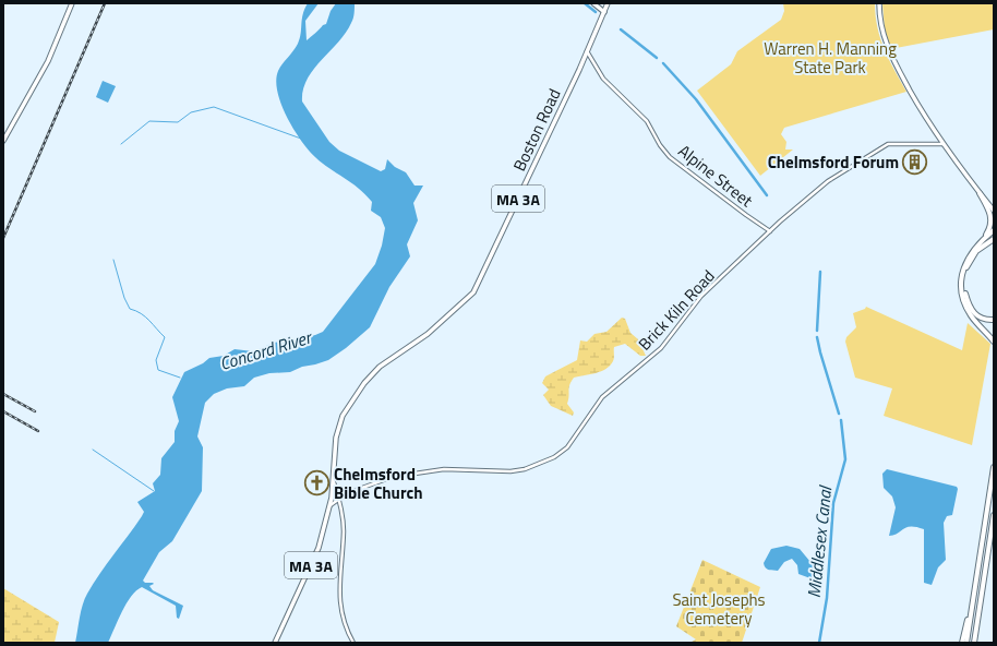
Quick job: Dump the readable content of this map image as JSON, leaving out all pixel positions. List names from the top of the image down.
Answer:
{
  "streets": {
    "main road": ["Boston Road", "MA 3A"],
    "street": ["Alpine Street", "Brick Kiln Road"]
  },
  "crossings": [
    ["Boston Road", "Alpine Street"],
    ["Boston Road", "MA 3A"],
    ["Alpine Street", "Brick Kiln Road"],
    ["MA 3A", "Brick Kiln Road"]
  ],
  "water": ["Concord River", "Middlesex Canal"],
  "parks": ["Warren H. Manning State Park", "Saint Josephs Cemetery"],
  "places": {
    "building": ["Chelmsford Forum"],
    "church": ["Chelmsford Bible Church"]
  }
}
